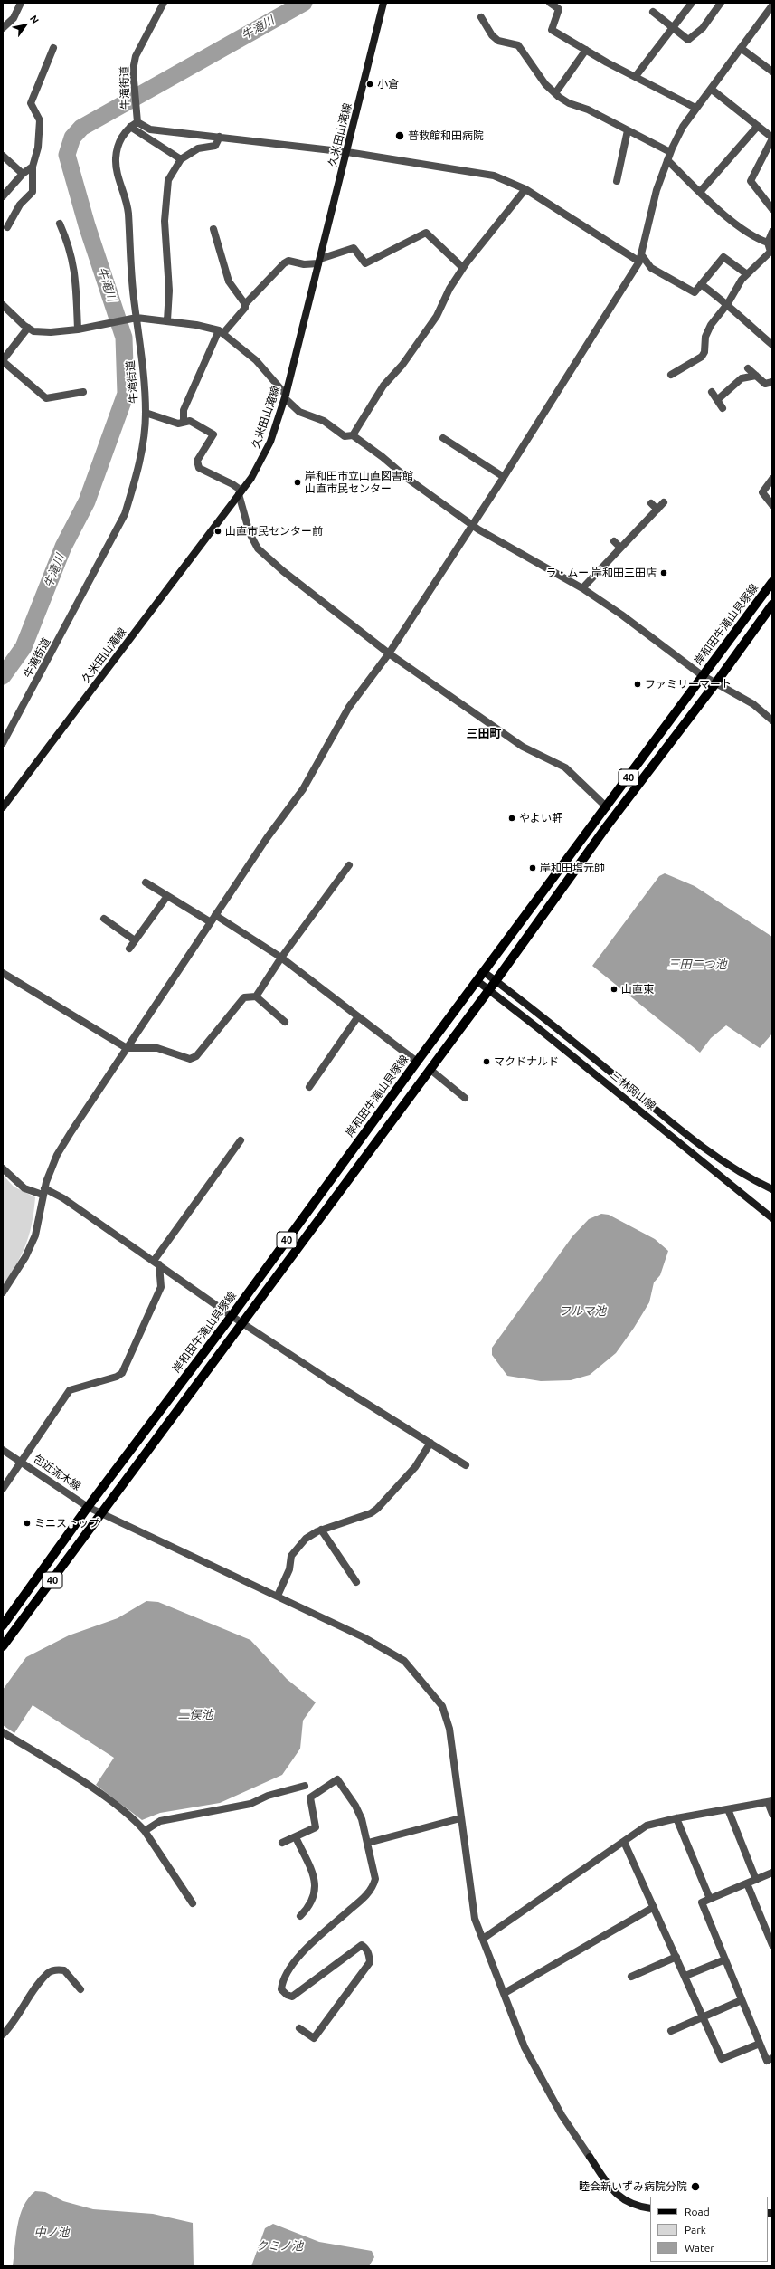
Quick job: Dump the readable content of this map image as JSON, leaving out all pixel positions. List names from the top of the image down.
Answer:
{
  "streets": {
    "main road": ["岸和田牛滝山貝塚線", "40"],
    "street": [
      "牛滝街道",
      "久米田山滝線",
      "三林岡山線",
      "包近流木線"
    ]
  },
  "crossings": [
    ["岸和田牛滝山貝塚線", "三林岡山線"],
    ["岸和田牛滝山貝塚線", "包近流木線"],
    ["40", "三林岡山線"],
    ["40", "包近流木線"]
  ],
  "districts": ["三田町"],
  "water": [
    "牛滝川",
    "三田二つ池",
    "フルマ池",
    "二俣池",
    "中ノ池",
    "クミノ池"
  ],
  "places": [
    "小倉",
    "普救館和田病院",
    "岸和田市立山直図書館 山直市民センター",
    "山直市民センター前",
    "ラ・ムー 岸和田三田店",
    "ファミリーマート",
    "やよい軒",
    "岸和田塩元帥",
    "山直東",
    "マクドナルド",
    "ミニストップ",
    "睦会新いずみ病院分院"
  ],
  "legend": ["Road", "Park", "Water"],
  "north": "top right"
}
